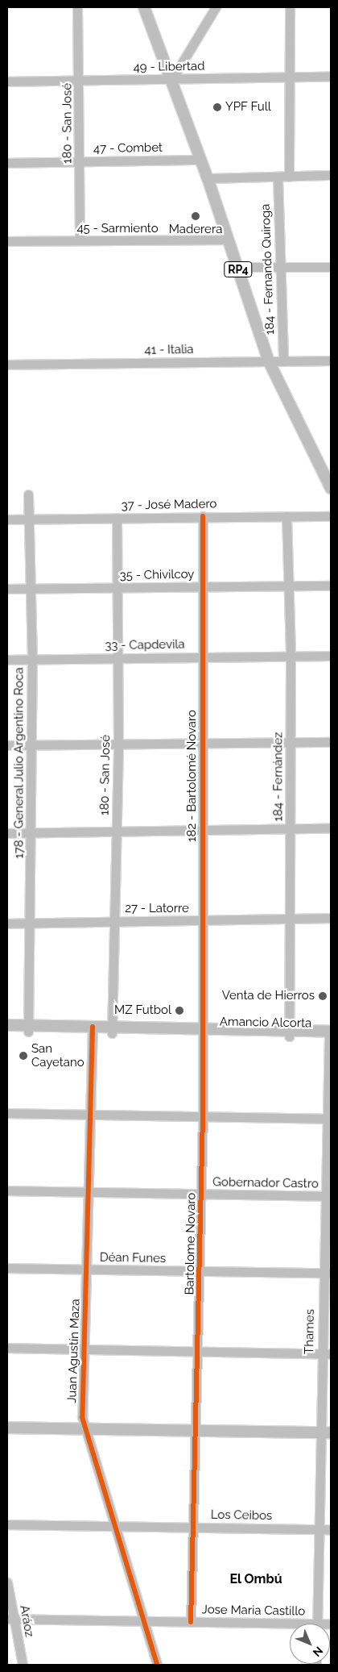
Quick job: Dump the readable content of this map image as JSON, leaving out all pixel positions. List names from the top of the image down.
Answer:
{
  "streets": {
    "main road": ["RP4"],
    "street": [
      "49 - Libertad",
      "180 - San José",
      "47 - Combet",
      "45 - Sarmiento",
      "184 - Fernando Quiroga",
      "41 - Italia",
      "37 - José Madero",
      "35 - Chivilcoy",
      "33 - Capdevila",
      "178 - General Julio Argentino Roca",
      "182 - Bartolomé Novaro",
      "184 - Fernández",
      "27 - Latorre",
      "Gobernador Castro",
      "Bartolome Novaro",
      "Déan Funes",
      "Thames",
      "Juan Agustín Maza",
      "Los Ceibos",
      "Jose Maria Castillo",
      "Aráoz"
    ]
  },
  "crossings": [
    ["49 - Libertad", "180 - San José"],
    ["49 - Libertad", "RP4"],
    ["180 - San José", "47 - Combet"],
    ["180 - San José", "45 - Sarmiento"],
    ["180 - San José", "37 - José Madero"],
    ["180 - San José", "35 - Chivilcoy"],
    ["180 - San José", "33 - Capdevila"],
    ["180 - San José", "27 - Latorre"],
    ["47 - Combet", "RP4"],
    ["45 - Sarmiento", "RP4"],
    ["RP4", "41 - Italia"],
    ["184 - Fernando Quiroga", "41 - Italia"],
    ["37 - José Madero", "178 - General Julio Argentino Roca"],
    ["37 - José Madero", "182 - Bartolomé Novaro"],
    ["37 - José Madero", "184 - Fernández"],
    ["35 - Chivilcoy", "178 - General Julio Argentino Roca"],
    ["35 - Chivilcoy", "182 - Bartolomé Novaro"],
    ["35 - Chivilcoy", "184 - Fernández"],
    ["33 - Capdevila", "178 - General Julio Argentino Roca"],
    ["33 - Capdevila", "182 - Bartolomé Novaro"],
    ["33 - Capdevila", "184 - Fernández"],
    ["178 - General Julio Argentino Roca", "27 - Latorre"],
    ["182 - Bartolomé Novaro", "27 - Latorre"],
    ["182 - Bartolomé Novaro", "Bartolome Novaro"],
    ["184 - Fernández", "27 - Latorre"],
    ["Gobernador Castro", "Bartolome Novaro"],
    ["Gobernador Castro", "Thames"],
    ["Gobernador Castro", "Juan Agustín Maza"],
    ["Bartolome Novaro", "Déan Funes"],
    ["Bartolome Novaro", "Los Ceibos"],
    ["Bartolome Novaro", "Jose Maria Castillo"],
    ["Déan Funes", "Thames"],
    ["Déan Funes", "Juan Agustín Maza"],
    ["Thames", "Los Ceibos"],
    ["Juan Agustín Maza", "Los Ceibos"],
    ["Juan Agustín Maza", "Jose Maria Castillo"],
    ["Jose Maria Castillo", "Aráoz"]
  ],
  "districts": ["El Ombú"],
  "places": [
    "YPF Full",
    "Maderera",
    "Venta de Hierros",
    "MZ Futbol",
    "San Cayetano"
  ],
  "north": "bottom right"
}
